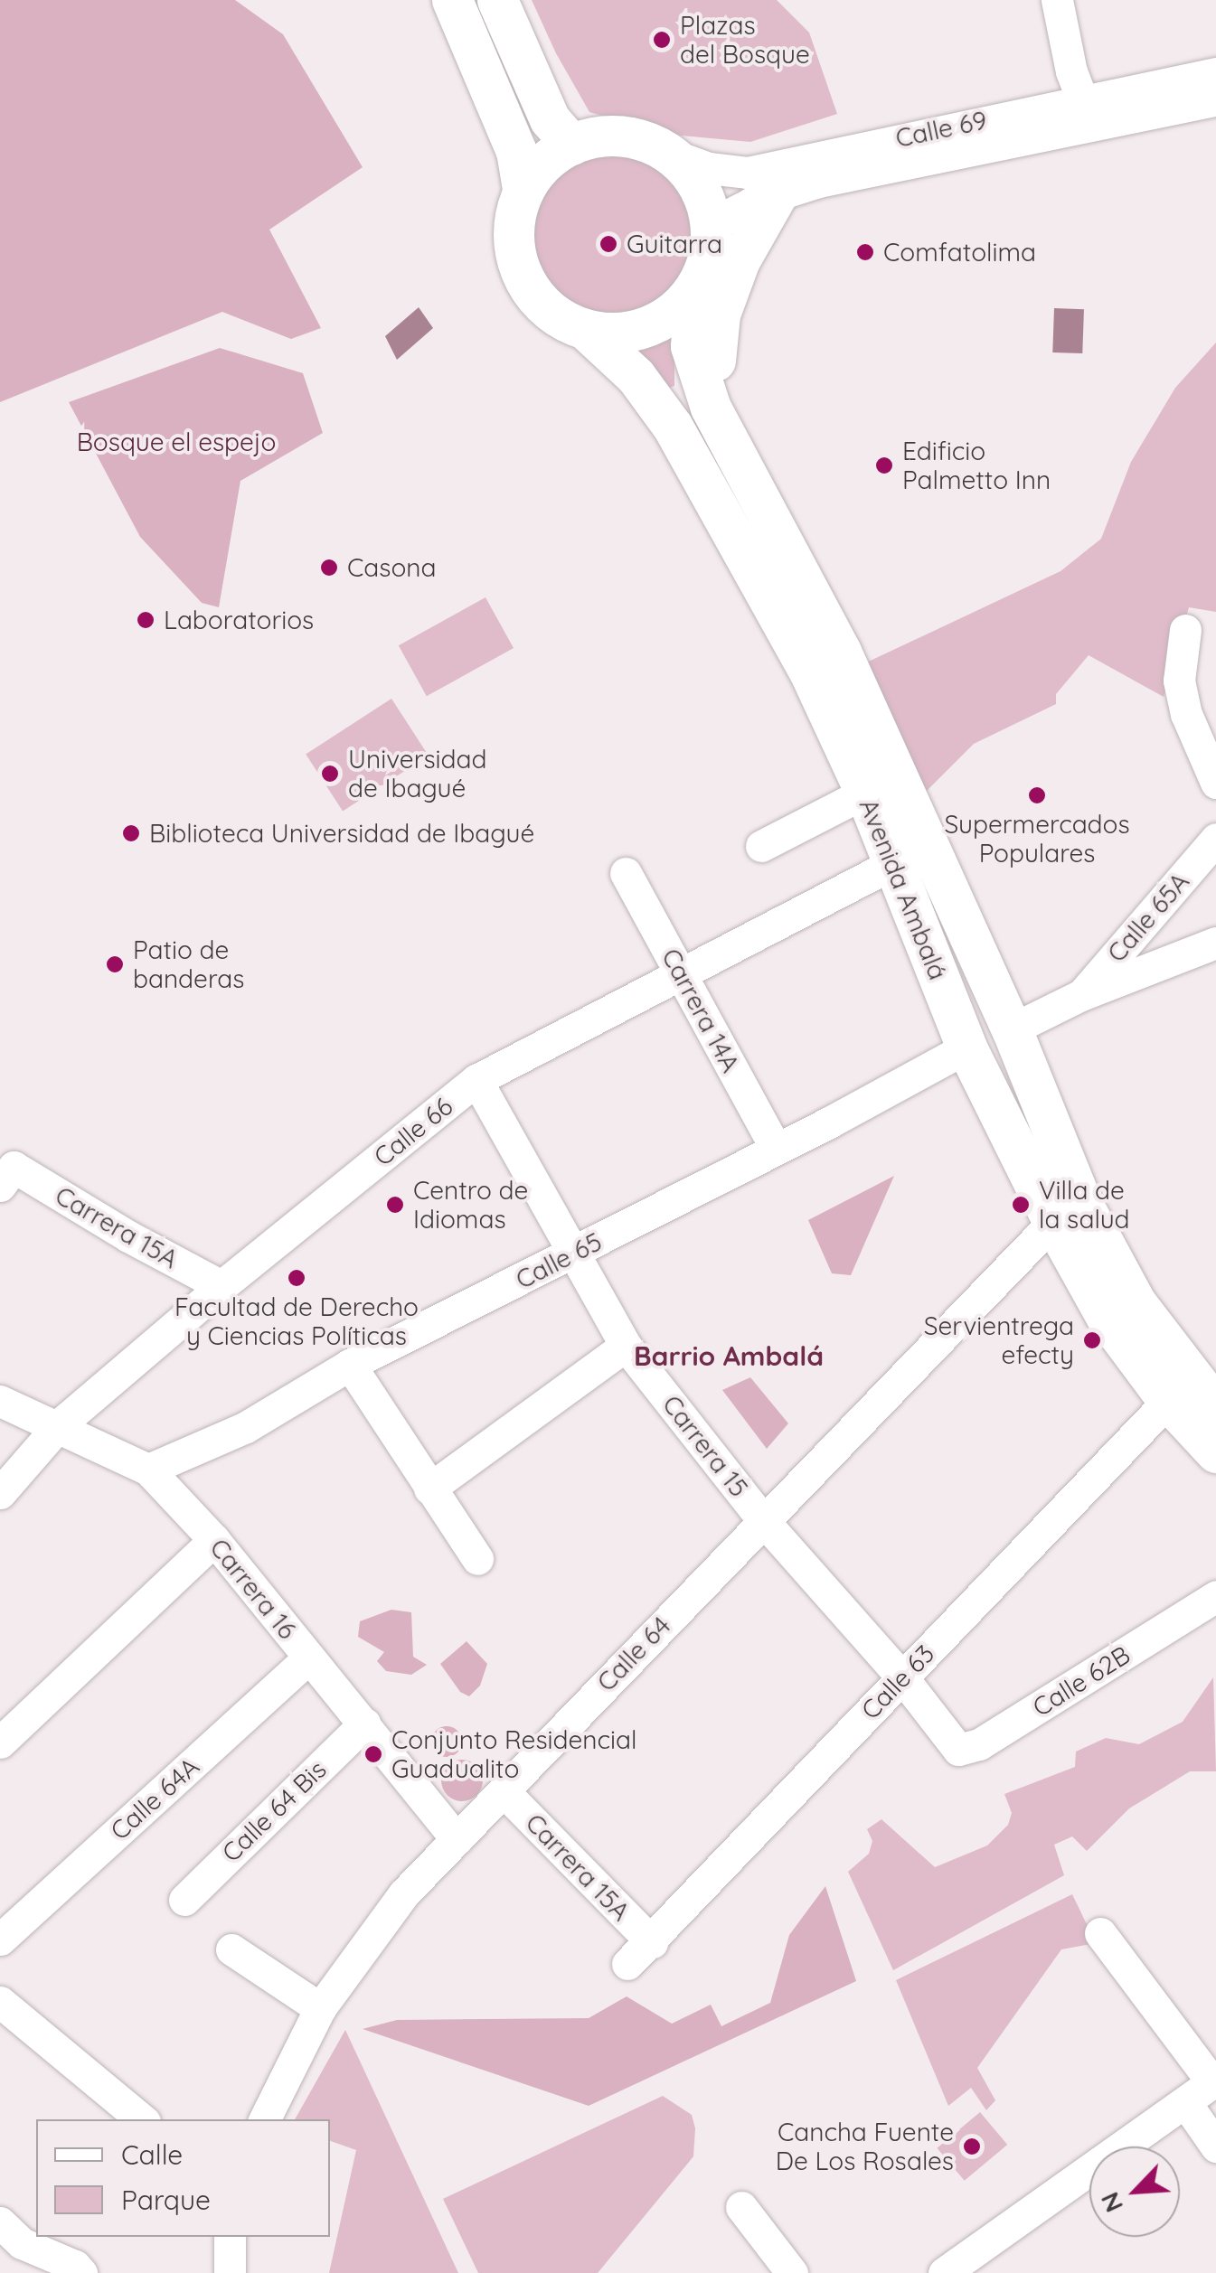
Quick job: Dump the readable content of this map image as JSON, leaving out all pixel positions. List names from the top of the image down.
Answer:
{
  "streets": {
    "main road": ["Avenida Ambalá"],
    "street": [
      "Calle 69",
      "Calle 65A",
      "Carrera 14A",
      "Calle 66",
      "Carrera 15A",
      "Calle 65",
      "Carrera 15",
      "Carrera 16",
      "Calle 64",
      "Calle 62B",
      "Calle 63",
      "Calle 64A",
      "Calle 64 Bis"
    ]
  },
  "crossings": [
    ["Calle 69", "Avenida Ambalá"],
    ["Avenida Ambalá", "Calle 66"],
    ["Avenida Ambalá", "Calle 65"],
    ["Avenida Ambalá", "Calle 64"],
    ["Avenida Ambalá", "Calle 63"],
    ["Carrera 14A", "Calle 66"],
    ["Carrera 14A", "Calle 65"],
    ["Calle 66", "Carrera 15A"],
    ["Calle 66", "Carrera 15"],
    ["Calle 66", "Carrera 16"],
    ["Carrera 15A", "Calle 64"],
    ["Carrera 15A", "Calle 63"],
    ["Calle 65", "Carrera 15"],
    ["Calle 65", "Carrera 16"],
    ["Carrera 15", "Calle 64"],
    ["Carrera 15", "Calle 62B"],
    ["Carrera 15", "Calle 63"],
    ["Carrera 16", "Calle 64"],
    ["Carrera 16", "Calle 64A"],
    ["Carrera 16", "Calle 64 Bis"]
  ],
  "districts": ["Barrio Ambalá"],
  "parks": ["Bosque el espejo"],
  "places": [
    "Plazas del Bosque",
    "Guitarra",
    "Comfatolima",
    "Edificio Palmetto Inn",
    "Casona",
    "Laboratorios",
    "Universidad de Ibagué",
    "Supermercados Populares",
    "Biblioteca Universidad de Ibagué",
    "Patio de banderas",
    "Centro de Idiomas",
    "Villa de la salud",
    "Facultad de Derecho y Ciencias Políticas",
    "Servientrega efecty",
    "Conjunto Residencial Guadualito",
    "Cancha Fuente De Los Rosales"
  ],
  "legend": ["Calle", "Parque"],
  "north": "bottom left"
}
